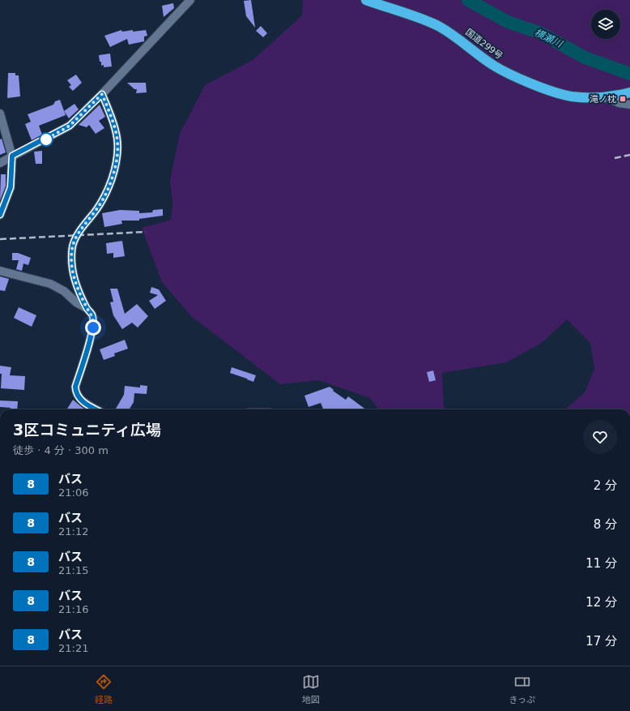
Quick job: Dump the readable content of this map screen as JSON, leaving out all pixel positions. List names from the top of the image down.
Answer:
{
  "streets": {
    "highway": ["国道299号"]
  },
  "water": ["横瀬川"],
  "places": {
    "transit": ["滝ノ枕"]
  },
  "lines": ["bus line 8"],
  "page": {
    "heading": ["3区コミュニティ広場", "徒歩 · 4 分 · 300 m"],
    "list": [
      {
        "mark": "8",
        "name": "バス",
        "note": "21:06",
        "value": "2 分"
      },
      {
        "mark": "8",
        "name": "バス",
        "note": "21:12",
        "value": "8 分"
      },
      {
        "mark": "8",
        "name": "バス",
        "note": "21:15",
        "value": "11 分"
      },
      {
        "mark": "8",
        "name": "バス",
        "note": "21:16",
        "value": "12 分"
      },
      {
        "mark": "8",
        "name": "バス",
        "note": "21:21",
        "value": "17 分"
      }
    ],
    "tabs": ["経路", "地図", "きっぷ"]
  }
}
